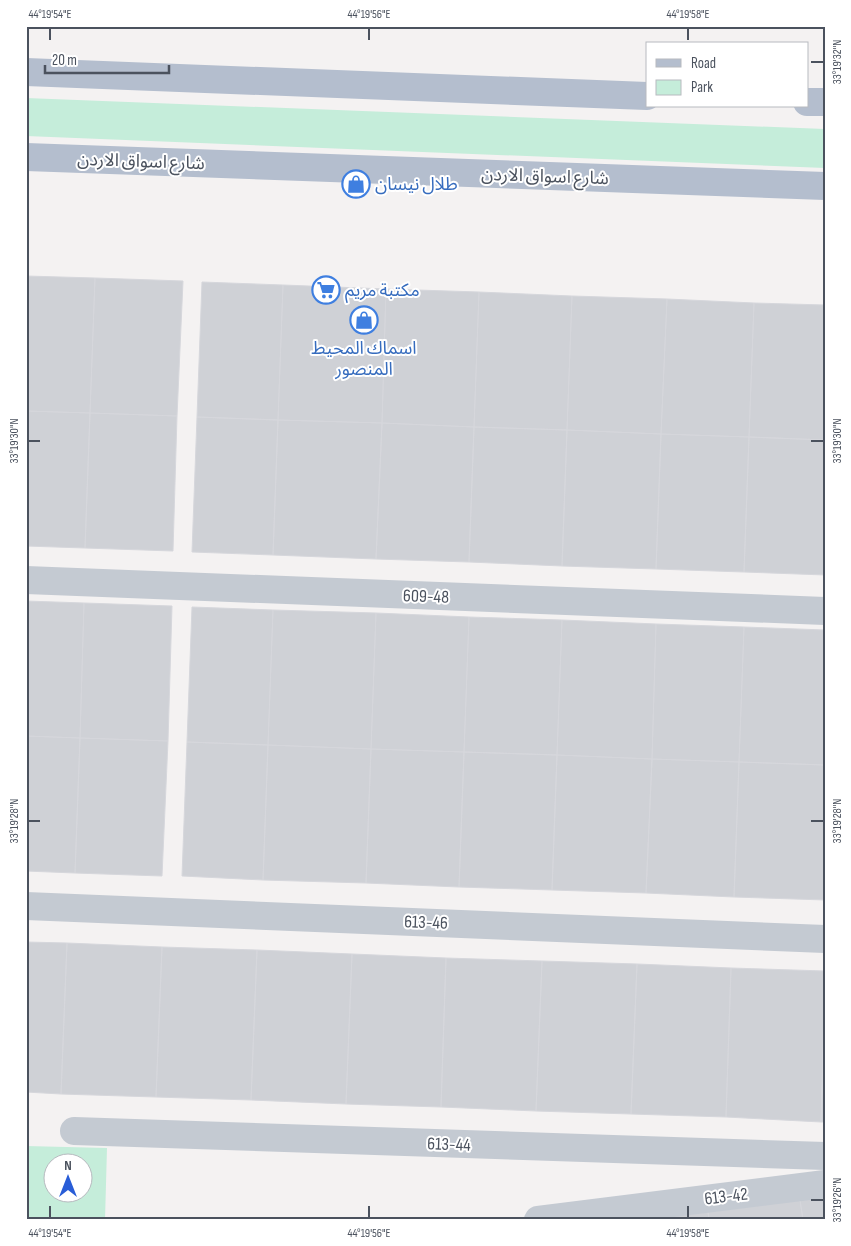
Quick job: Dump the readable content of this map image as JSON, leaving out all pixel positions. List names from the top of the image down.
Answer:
{
  "streets": {
    "main road": ["شارع اسواق الاردن"],
    "street": [
      "609-48",
      "613-46",
      "613-44",
      "613-42"
    ]
  },
  "places": {
    "shop": ["طلال نيسان", "اسماك المحيط المنصور"],
    "supermarket": ["مكتبة مريم"]
  },
  "legend": ["Road", "Park"],
  "scale_bar": "20 m",
  "north": "top",
  "coordinates": [
    "44°19'54\"E",
    "44°19'56\"E",
    "44°19'58\"E",
    "33°19'32\"N",
    "33°19'30\"N",
    "33°19'28\"N",
    "33°19'26\"N"
  ]
}
